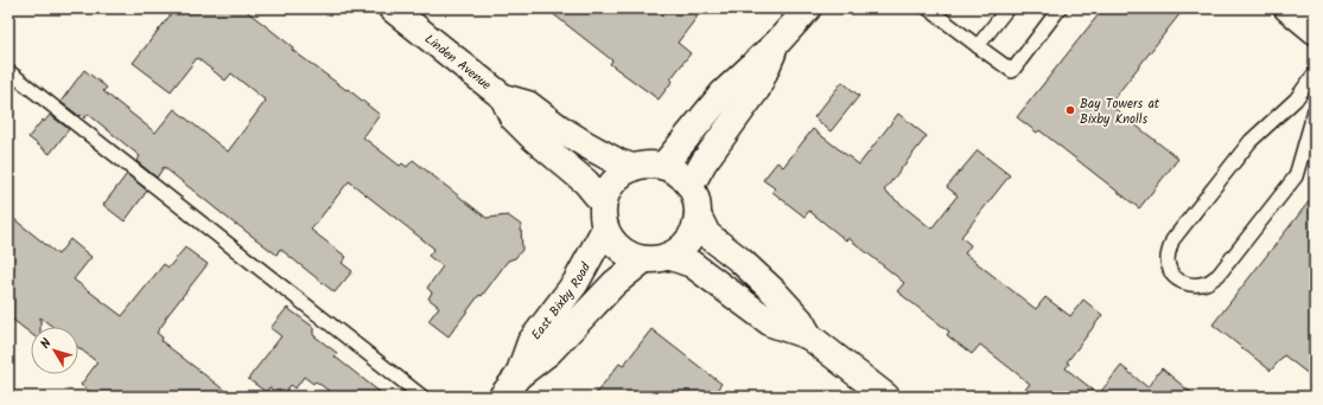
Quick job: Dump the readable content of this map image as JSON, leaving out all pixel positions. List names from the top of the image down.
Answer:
{
  "streets": {
    "street": ["Linden Avenue", "East Bixby Road"]
  },
  "places": ["Bay Towers at Bixby Knolls"],
  "north": "top left"
}
